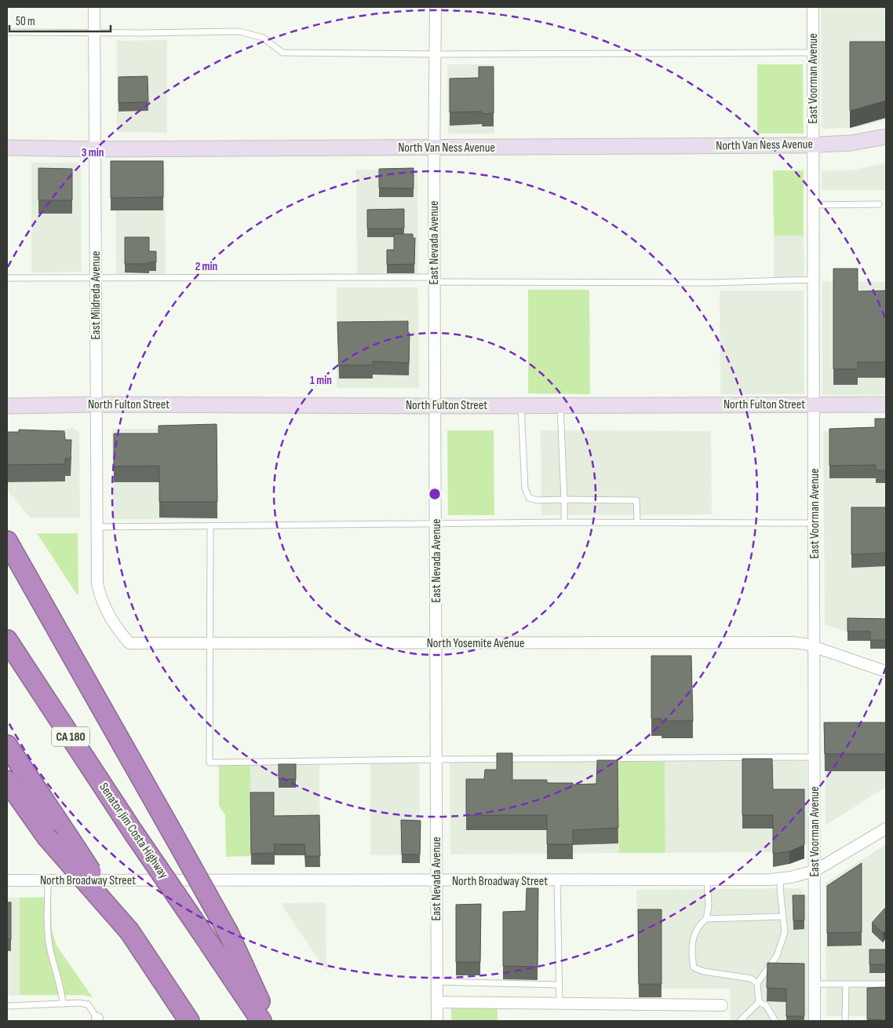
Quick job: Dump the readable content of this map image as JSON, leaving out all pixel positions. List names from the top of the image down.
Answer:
{
  "streets": {
    "highway": ["CA 180", "Senator Jim Costa Highway"],
    "main road": ["North Van Ness Avenue", "North Fulton Street"],
    "street": [
      "East Voorman Avenue",
      "East Nevada Avenue",
      "East Mildreda Avenue",
      "North Yosemite Avenue",
      "North Broadway Street"
    ]
  },
  "crossings": [
    ["East Voorman Avenue", "North Van Ness Avenue"],
    ["East Voorman Avenue", "North Fulton Street"],
    ["East Voorman Avenue", "North Yosemite Avenue"],
    ["East Voorman Avenue", "North Broadway Street"],
    ["North Van Ness Avenue", "East Nevada Avenue"],
    ["North Van Ness Avenue", "East Mildreda Avenue"],
    ["East Nevada Avenue", "North Fulton Street"],
    ["East Nevada Avenue", "North Yosemite Avenue"],
    ["East Nevada Avenue", "North Broadway Street"],
    ["East Mildreda Avenue", "North Fulton Street"],
    ["East Mildreda Avenue", "North Yosemite Avenue"]
  ],
  "scale_bar": "50 m",
  "rings": ["3 min", "2 min", "1 min"]
}
